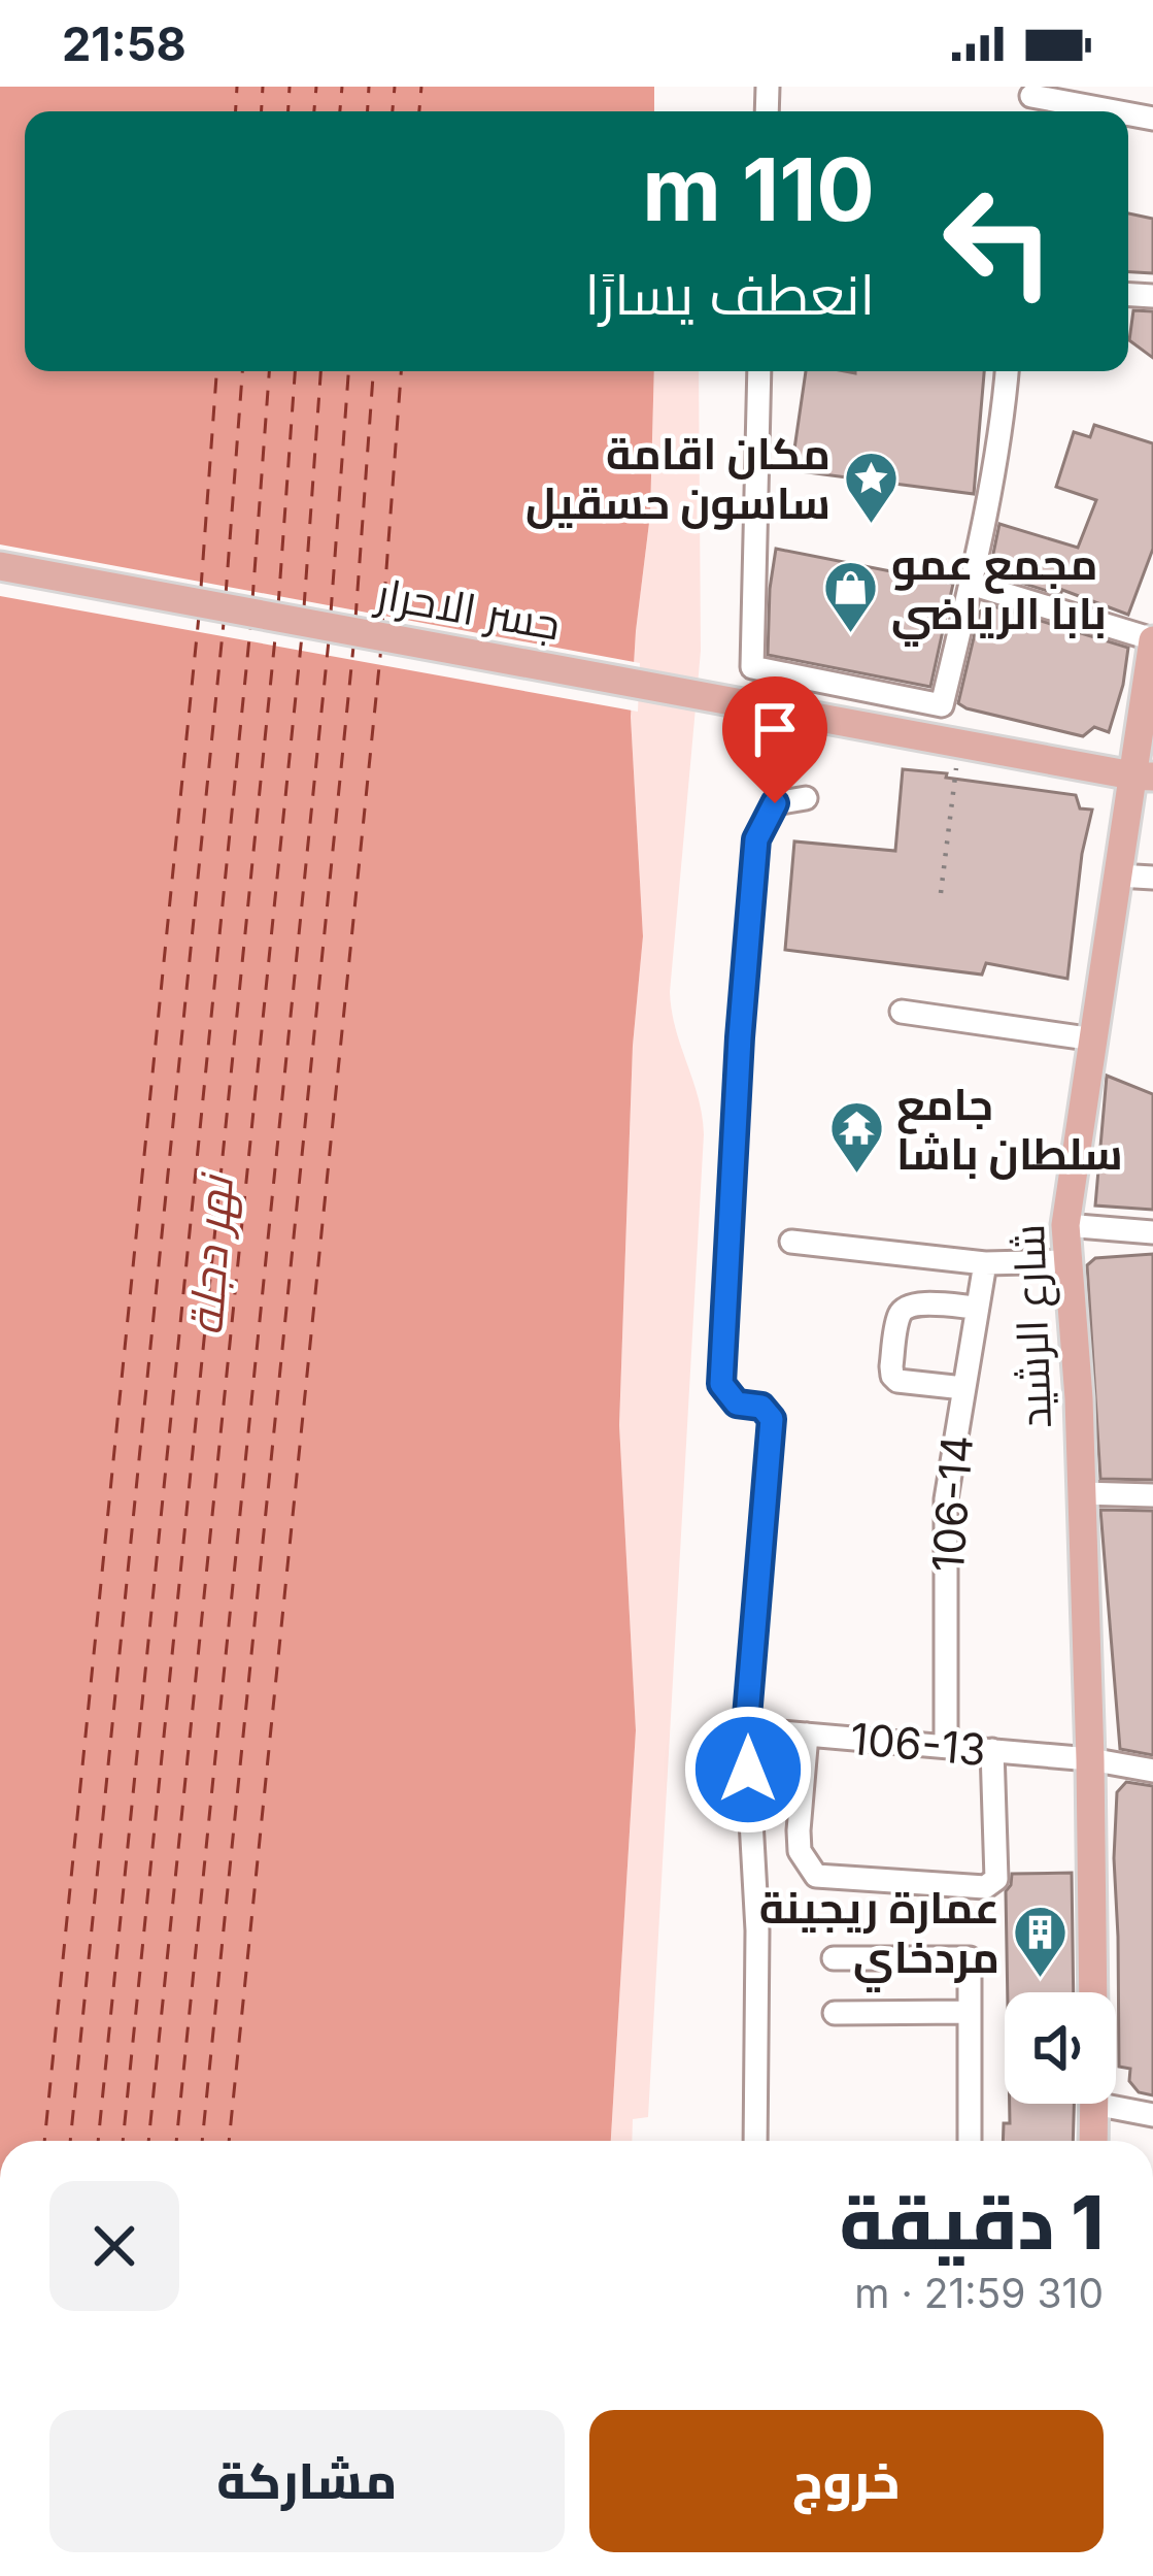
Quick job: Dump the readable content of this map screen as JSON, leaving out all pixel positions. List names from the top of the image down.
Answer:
{
  "streets": {
    "main road": ["جسر الاحرار", "شارع الرشيد"],
    "street": ["106-14", "106-13"]
  },
  "crossings": [
    ["جسر الاحرار", "شارع الرشيد"],
    ["شارع الرشيد", "106-13"],
    ["106-14", "106-13"]
  ],
  "water": ["نهر دجلة"],
  "places": {
    "place": ["مكان اقامة ساسون حسقيل"],
    "shop": ["مجمع عمو بابا الرياضي"],
    "temple": ["جامع سلطان باشا"],
    "building": ["عمارة ريجينة مردخاي"]
  },
  "page": {
    "status": "21:58",
    "turn": ["110 m", "انعطف يسارًا"],
    "heading": ["1 دقيقة", "310 m · 21:59"],
    "buttons": ["خروج", "مشاركة"]
  }
}
